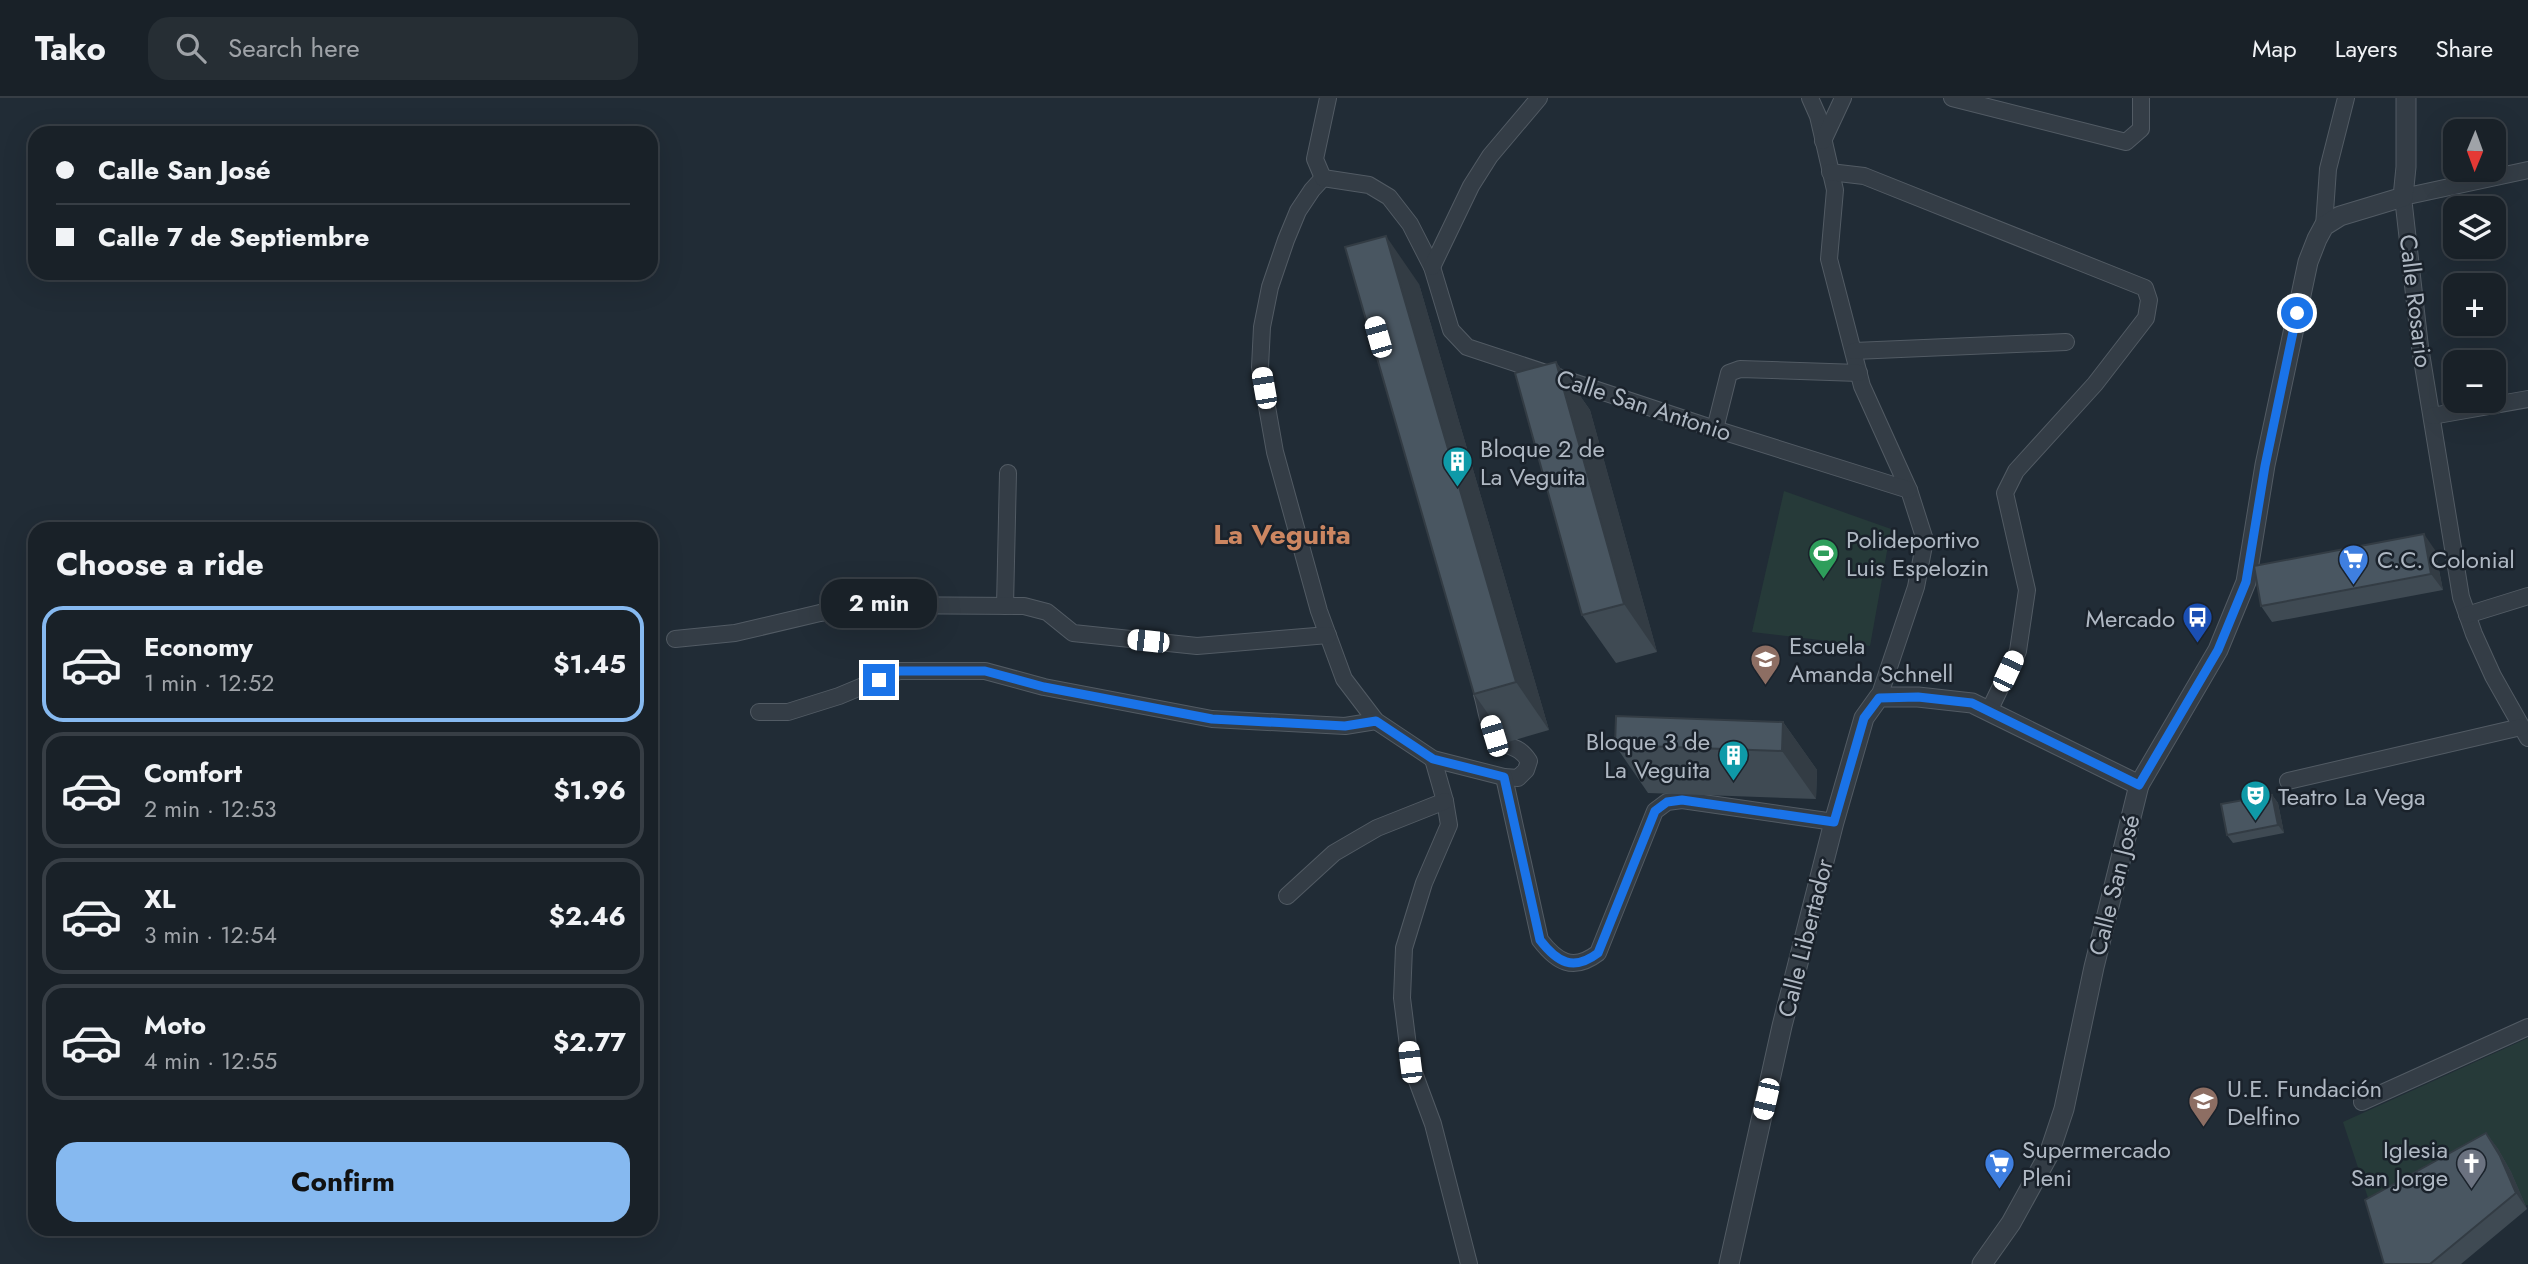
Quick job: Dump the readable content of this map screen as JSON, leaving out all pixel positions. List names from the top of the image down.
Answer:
{
  "streets": {
    "street": [
      "Calle Rosario",
      "Calle San Antonio",
      "Calle San José",
      "Calle Libertador"
    ]
  },
  "crossings": [
    ["Calle San Antonio", "Calle Libertador"]
  ],
  "districts": ["La Veguita"],
  "places": {
    "building": ["Bloque 2 de La Veguita", "Bloque 3 de La Veguita"],
    "sports": ["Polideportivo Luis Espelozin"],
    "supermarket": ["C.C. Colonial", "Supermercado Pleni"],
    "bus stop": ["Mercado"],
    "school or university": ["Escuela Amanda Schnell", "U.E. Fundación Delfino"],
    "theatre": ["Teatro La Vega"],
    "church": ["Iglesia San Jorge"]
  },
  "north": "bottom",
  "page": {
    "header": "Tako",
    "search": "Search here",
    "nav": ["Map", "Layers", "Share"],
    "map_buttons": ["+", "−"],
    "banner": ["Calle San José", "Calle 7 de Septiembre"],
    "heading": "Choose a ride",
    "bubble": "2 min",
    "list": [
      {
        "name": "Economy",
        "note": "1 min · 12:52",
        "value": "$1.45"
      },
      {
        "name": "Comfort",
        "note": "2 min · 12:53",
        "value": "$1.96"
      },
      {
        "name": "XL",
        "note": "3 min · 12:54",
        "value": "$2.46"
      },
      {
        "name": "Moto",
        "note": "4 min · 12:55",
        "value": "$2.77"
      }
    ],
    "buttons": "Confirm"
  }
}
